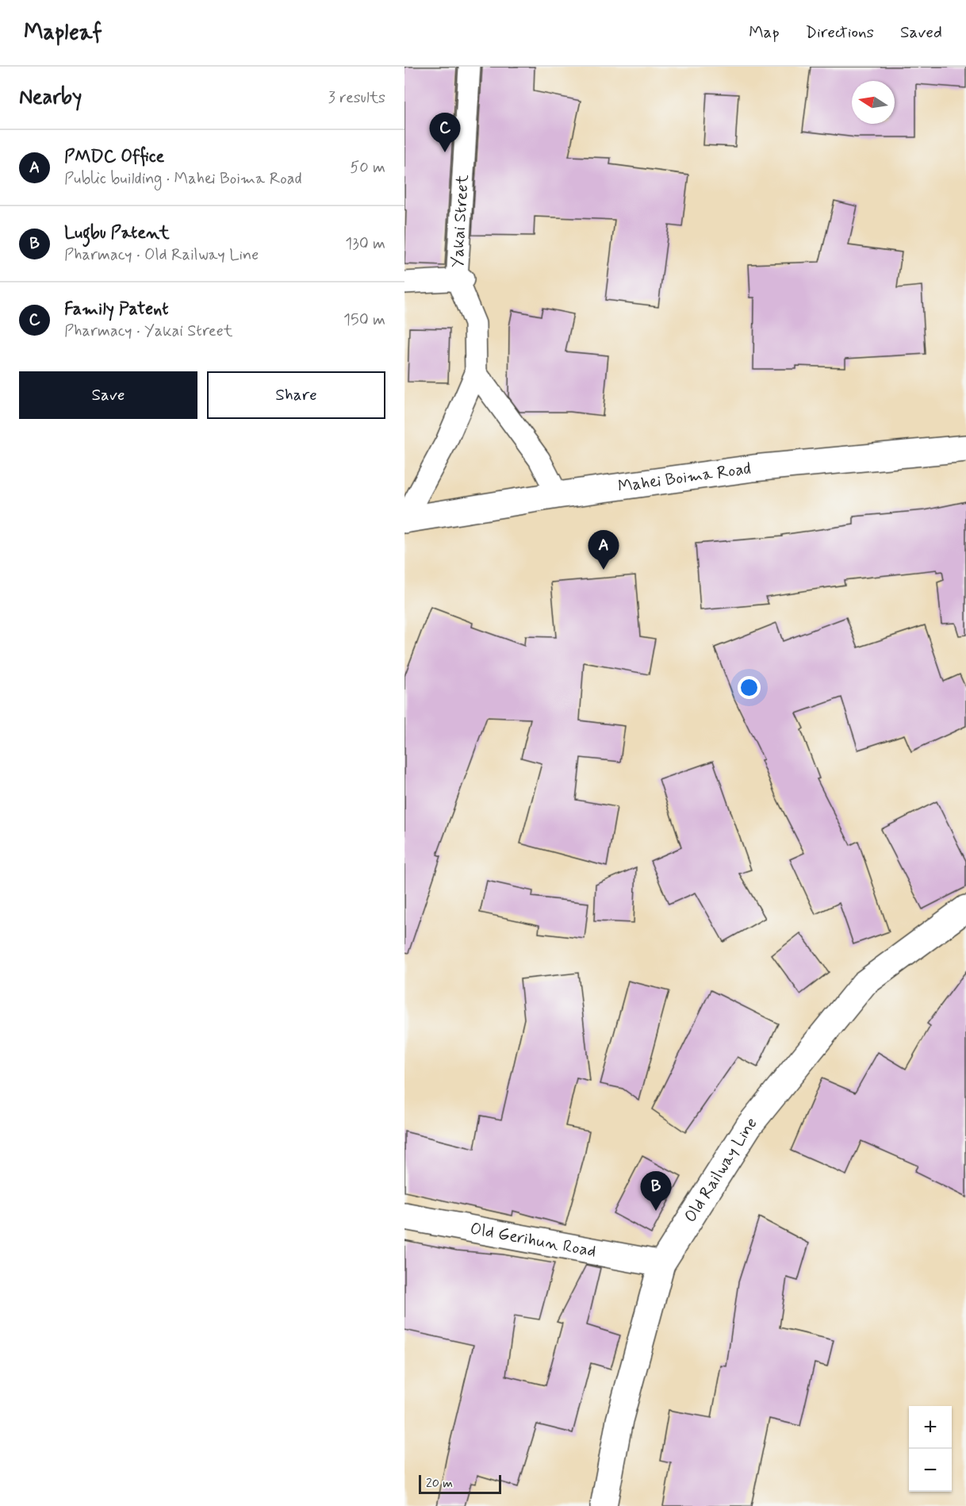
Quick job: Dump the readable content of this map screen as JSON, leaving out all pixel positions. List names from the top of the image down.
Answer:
{
  "streets": {
    "street": [
      "Yakai Street",
      "Mahei Boima Road",
      "Old Railway Line",
      "Old Gerihun Road"
    ]
  },
  "crossings": [
    ["Yakai Street", "Mahei Boima Road"],
    ["Old Railway Line", "Old Gerihun Road"]
  ],
  "scale_bar": "20 m",
  "north": "left",
  "page": {
    "header": "Mapleaf",
    "nav": ["Map", "Directions", "Saved"],
    "heading": ["Nearby", "3 results"],
    "pins": ["C", "A", "B"],
    "list": [
      {
        "mark": "A",
        "name": "PMDC Office",
        "note": "Public building · Mahei Boima Road",
        "value": "50 m"
      },
      {
        "mark": "B",
        "name": "Lugbu Patent",
        "note": "Pharmacy · Old Railway Line",
        "value": "130 m"
      },
      {
        "mark": "C",
        "name": "Family Patent",
        "note": "Pharmacy · Yakai Street",
        "value": "150 m"
      }
    ],
    "buttons": ["Save", "Share"],
    "map_buttons": ["+", "−"],
    "scale": "20 m"
  }
}
